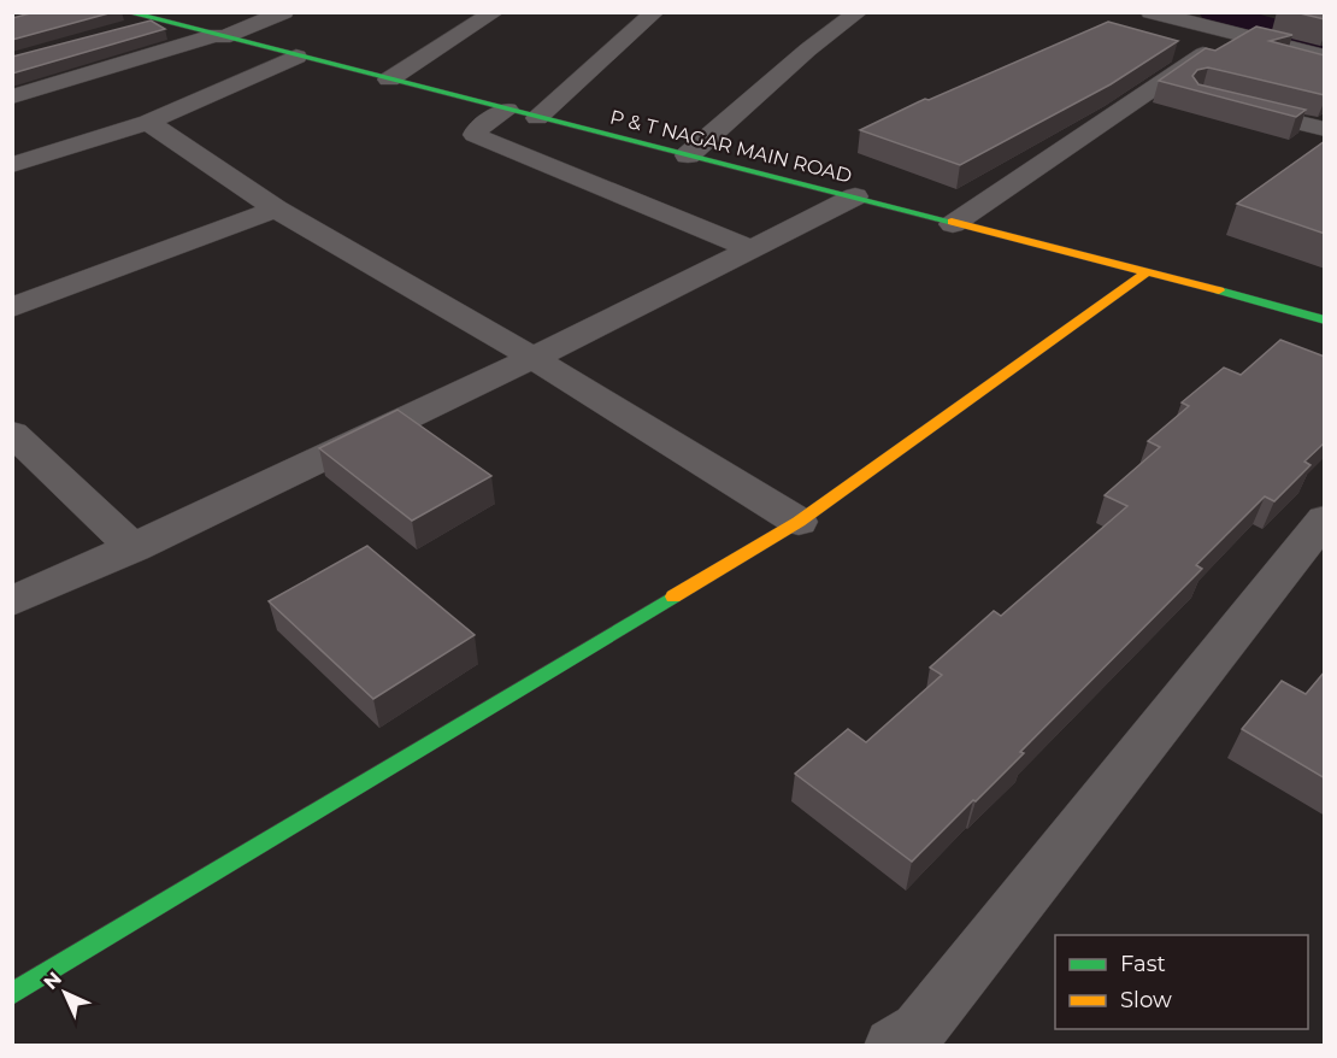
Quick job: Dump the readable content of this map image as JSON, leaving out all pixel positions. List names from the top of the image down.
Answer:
{
  "streets": {
    "main road": ["P & T NAGAR MAIN ROAD"]
  },
  "legend": ["Fast", "Slow"],
  "north": "top left"
}
